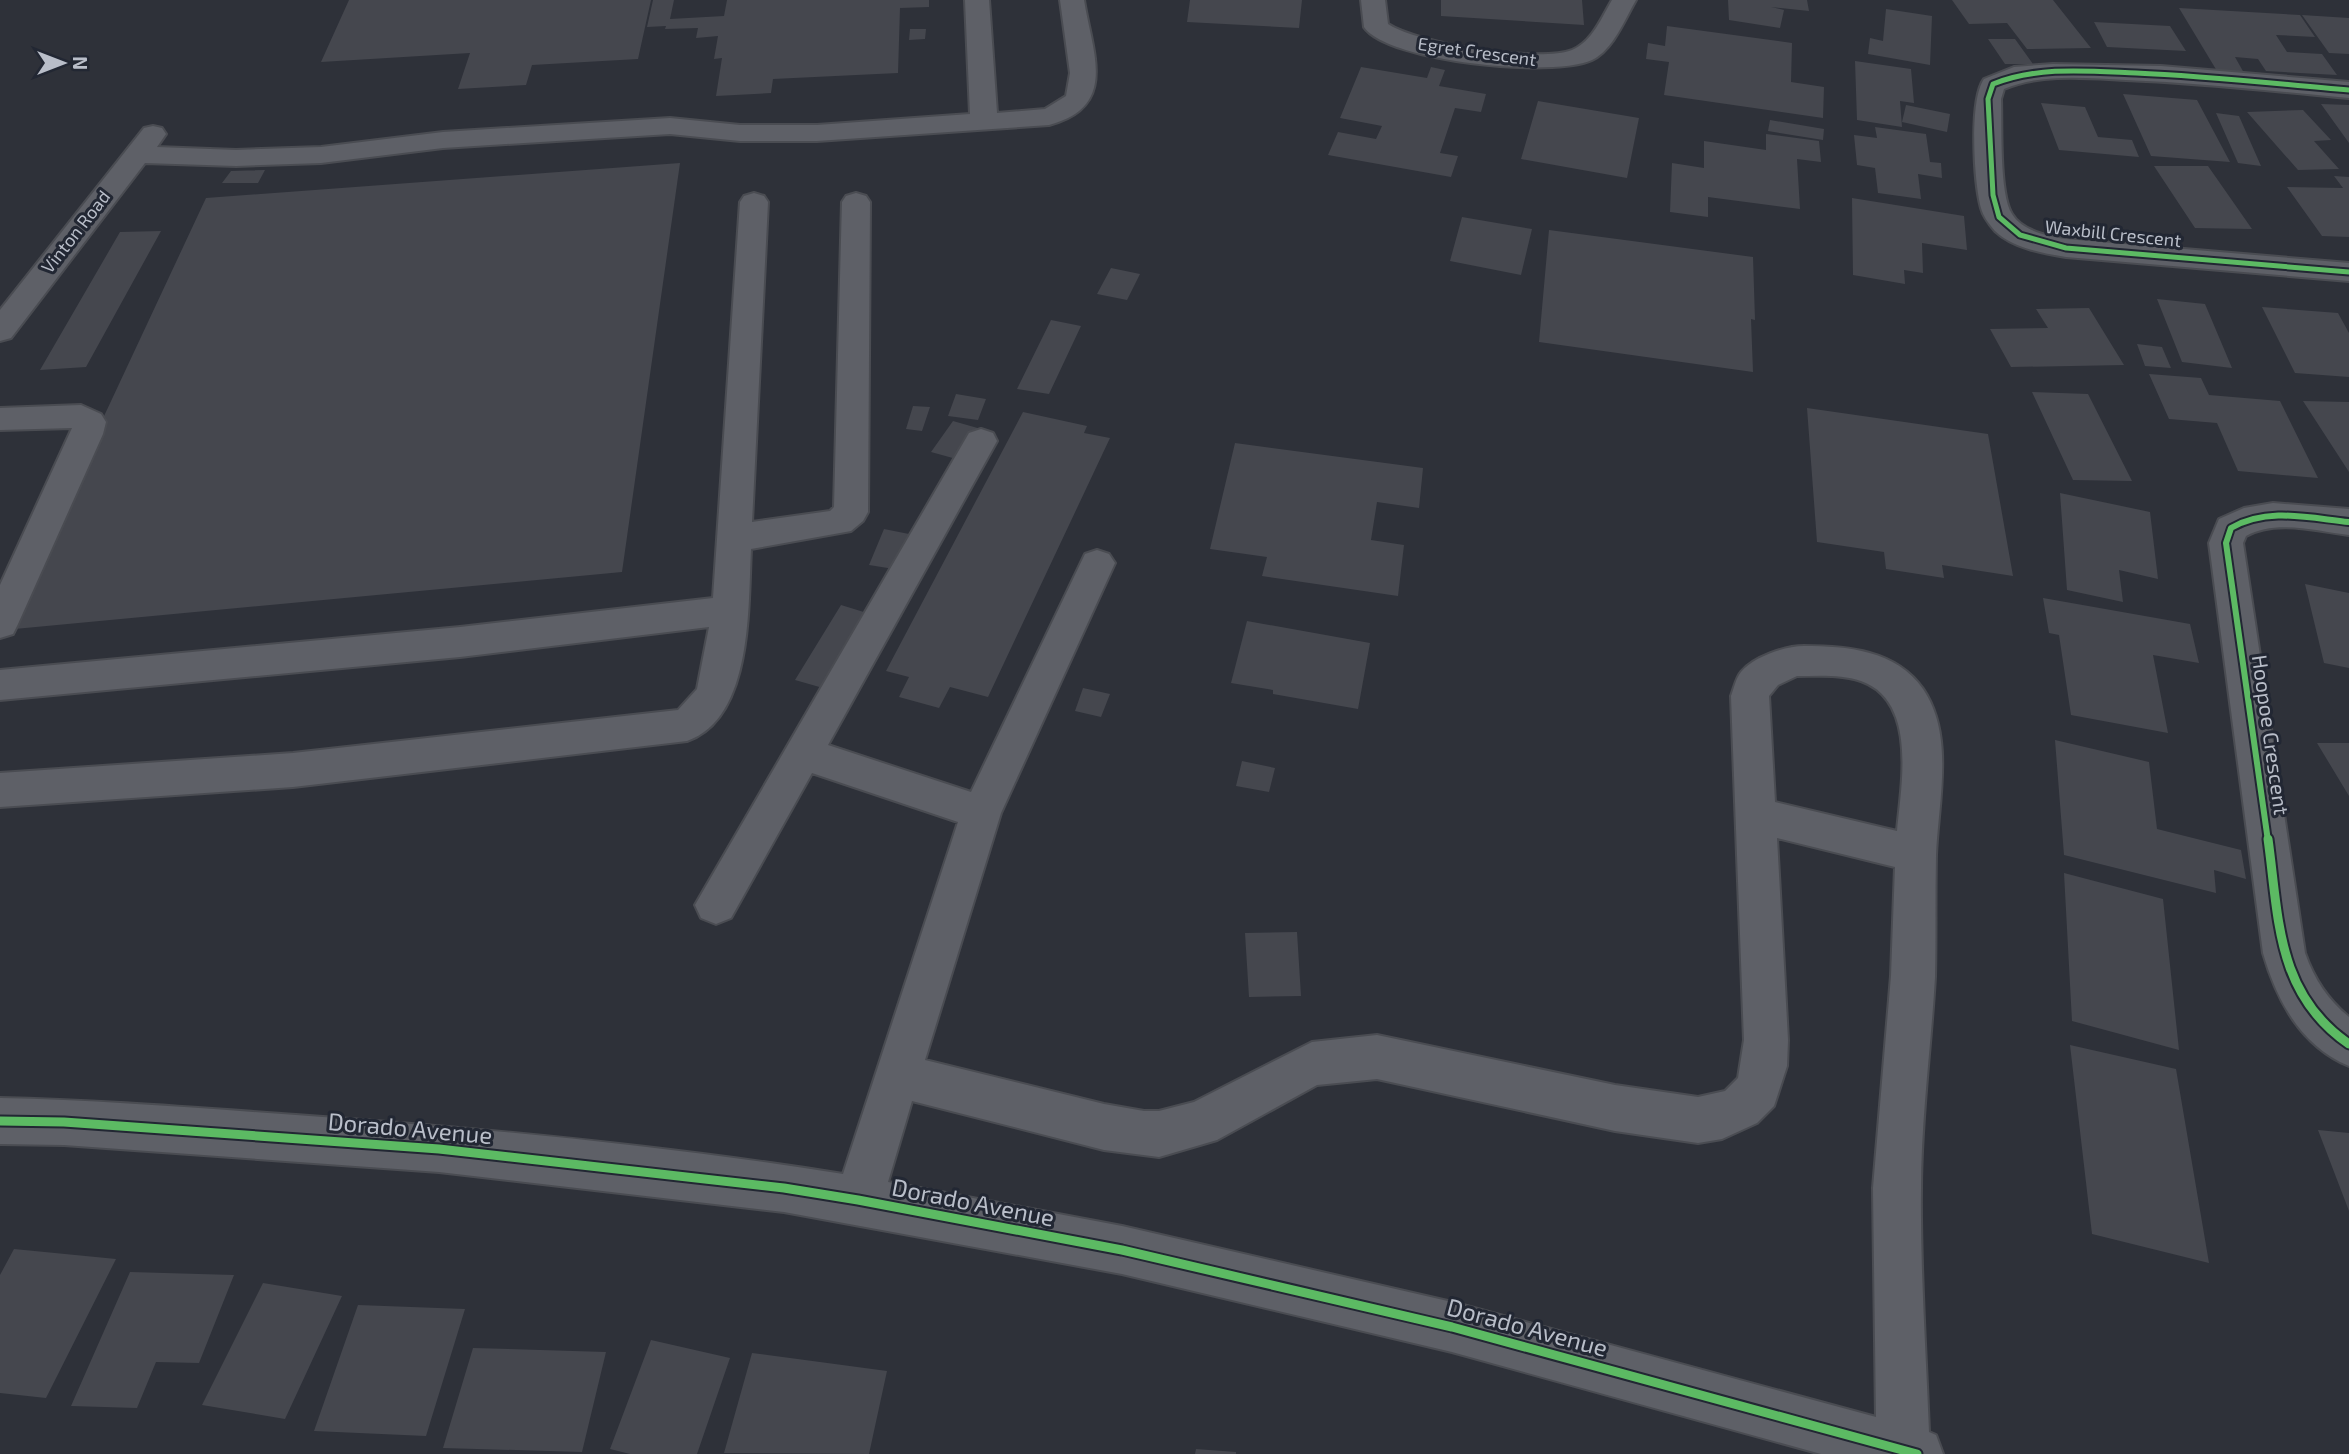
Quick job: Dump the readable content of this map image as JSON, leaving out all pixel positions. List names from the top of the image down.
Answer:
{
  "streets": {
    "street": [
      "Egret Crescent",
      "Vinton Road",
      "Waxbill Crescent",
      "Hoopoe Crescent",
      "Dorado Avenue"
    ]
  },
  "north": "right"
}
